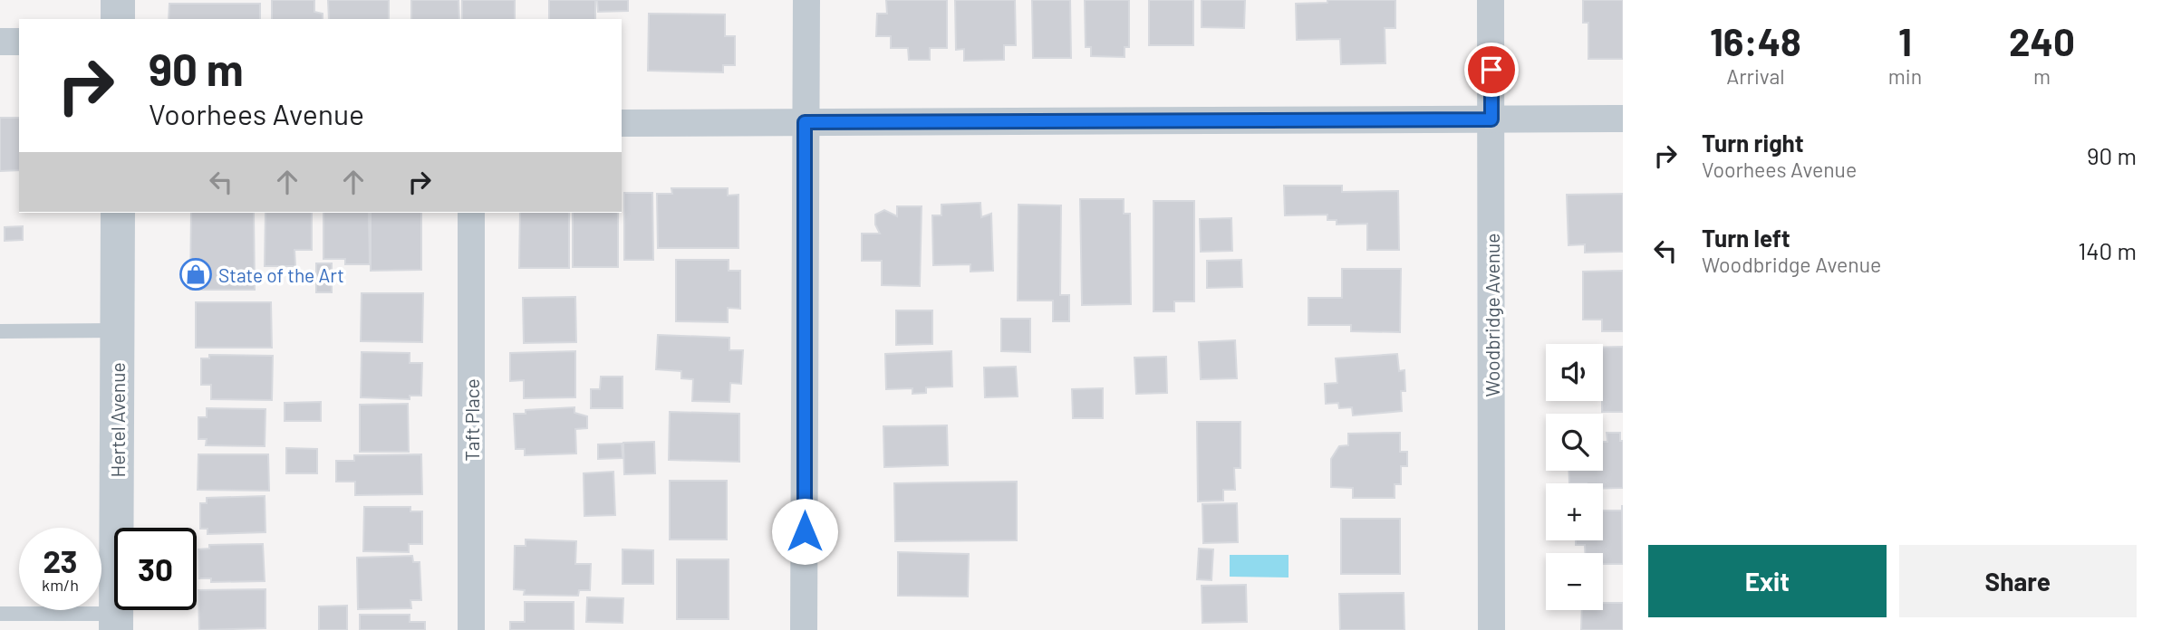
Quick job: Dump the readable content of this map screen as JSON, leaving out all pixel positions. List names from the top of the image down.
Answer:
{
  "streets": {
    "street": ["Woodbridge Avenue", "Hertel Avenue", "Taft Place"]
  },
  "places": {
    "shop": ["State of the Art"]
  },
  "page": {
    "eta": [
      "16:48",
      "Arrival",
      "1",
      "min",
      "240",
      "m"
    ],
    "turn": ["90 m", "Voorhees Avenue"],
    "list": [
      {
        "name": "Turn right",
        "note": "Voorhees Avenue",
        "value": "90 m"
      },
      {
        "name": "Turn left",
        "note": "Woodbridge Avenue",
        "value": "140 m"
      }
    ],
    "map_buttons": ["+", "−"],
    "speed": "23 km/h",
    "limit": "30",
    "buttons": ["Exit", "Share"]
  }
}
